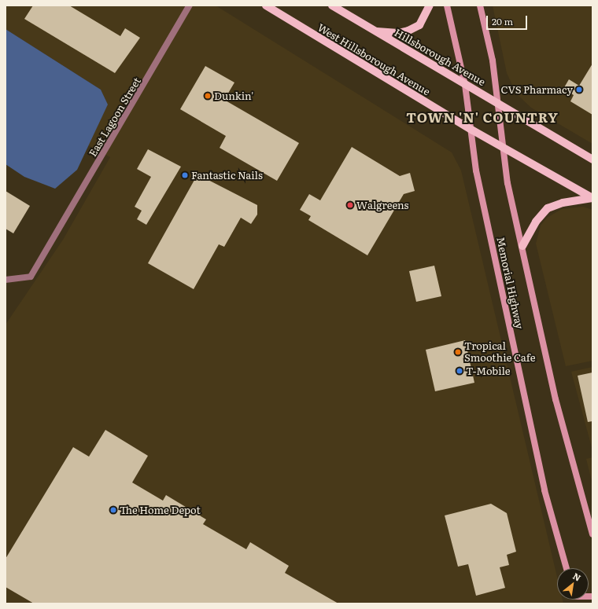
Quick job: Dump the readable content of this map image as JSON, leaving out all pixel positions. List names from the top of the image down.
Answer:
{
  "streets": {
    "main road": ["Hillsborough Avenue", "West Hillsborough Avenue", "Memorial Highway"],
    "street": ["East Lagoon Street"]
  },
  "crossings": [
    ["Hillsborough Avenue", "Memorial Highway"],
    ["West Hillsborough Avenue", "Memorial Highway"]
  ],
  "districts": ["TOWN 'N' COUNTRY"],
  "places": [
    "CVS Pharmacy",
    "Dunkin'",
    "Fantastic Nails",
    "Walgreens",
    "Tropical Smoothie Cafe",
    "T-Mobile",
    "The Home Depot"
  ],
  "scale_bar": "20 m",
  "north": "top right"
}
